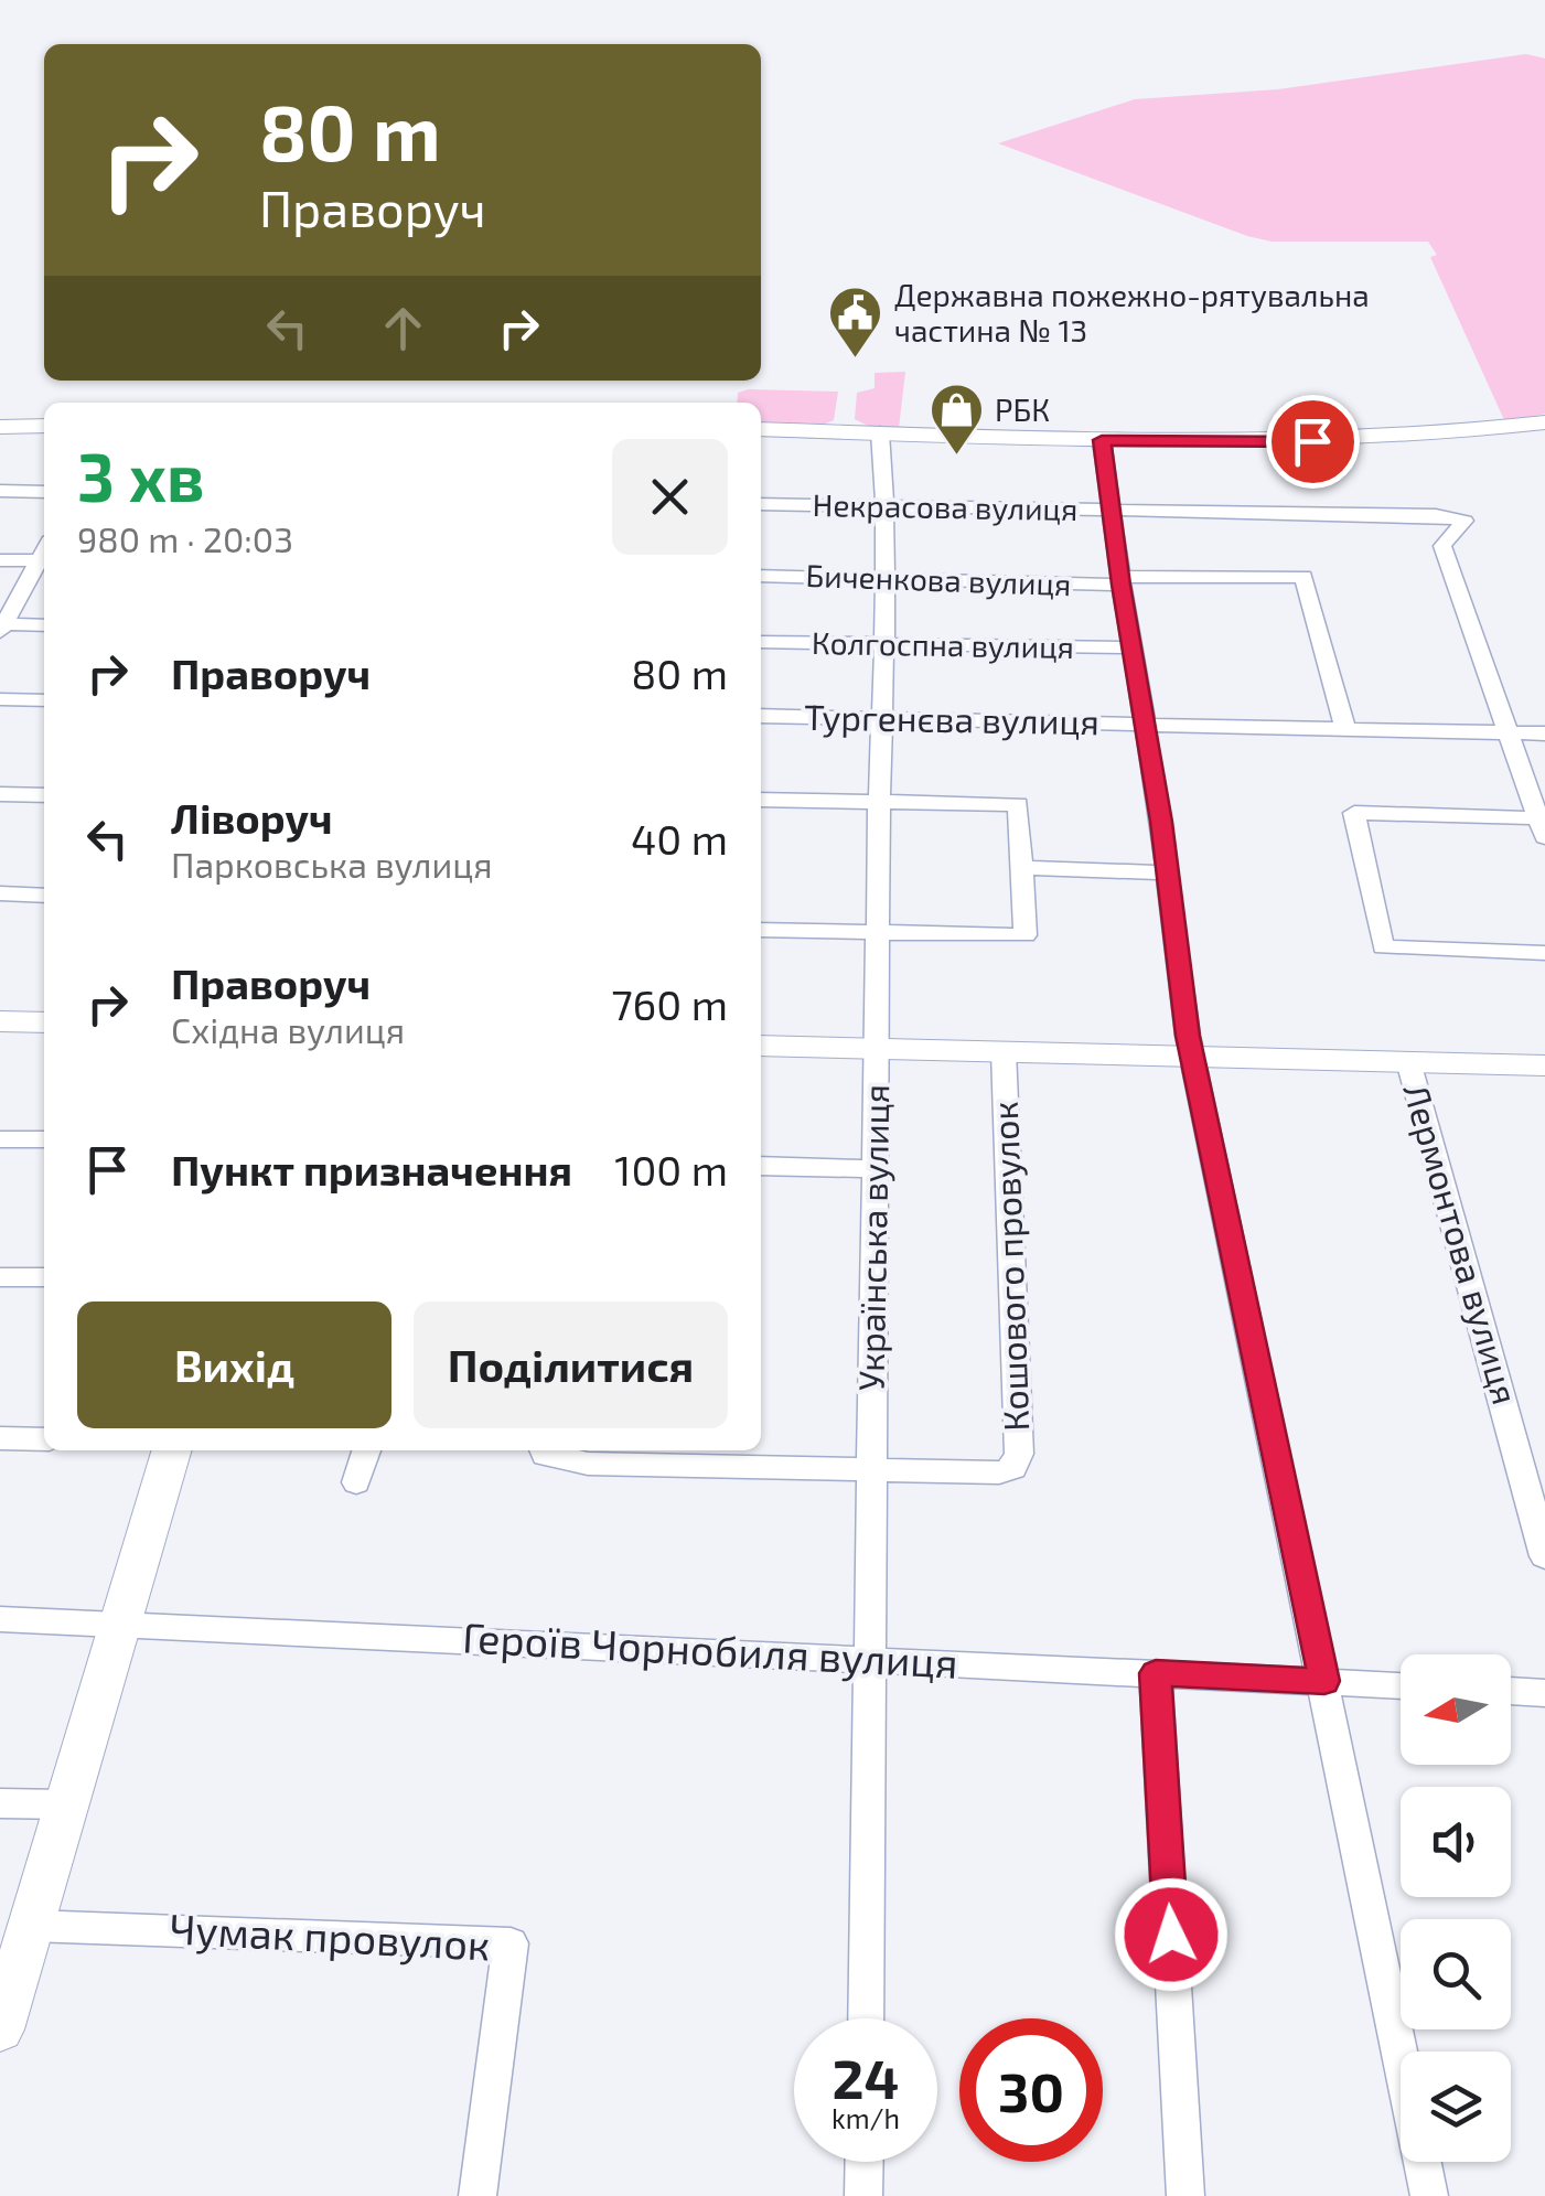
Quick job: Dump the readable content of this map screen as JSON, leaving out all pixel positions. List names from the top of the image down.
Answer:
{
  "streets": {
    "street": [
      "Некрасова вулиця",
      "Биченкова вулиця",
      "Колгоспна вулиця",
      "Тургенєва вулиця",
      "Українська вулиця",
      "Лермонтова вулиця",
      "Кошового провулок",
      "Героїв Чорнобиля вулиця",
      "Чумак провулок"
    ]
  },
  "crossings": [
    ["Некрасова вулиця", "Тургенєва вулиця"],
    ["Некрасова вулиця", "Українська вулиця"],
    ["Биченкова вулиця", "Тургенєва вулиця"],
    ["Биченкова вулиця", "Українська вулиця"],
    ["Колгоспна вулиця", "Українська вулиця"],
    ["Тургенєва вулиця", "Українська вулиця"],
    ["Українська вулиця", "Кошового провулок"],
    ["Українська вулиця", "Героїв Чорнобиля вулиця"]
  ],
  "places": {
    "public building": ["Державна пожежно-рятувальна частина № 13"],
    "shop": ["РБК"]
  },
  "north": "left",
  "page": {
    "turn": ["80 m", "Праворуч"],
    "heading": ["3 хв", "980 m · 20:03"],
    "list": [
      {
        "name": "Праворуч",
        "value": "80 m"
      },
      {
        "name": "Ліворуч",
        "note": "Парковська вулиця",
        "value": "40 m"
      },
      {
        "name": "Праворуч",
        "note": "Східна вулиця",
        "value": "760 m"
      },
      {
        "name": "Пункт призначення",
        "value": "100 m"
      }
    ],
    "buttons": ["Вихід", "Поділитися"],
    "speed": "24 km/h",
    "limit": "30"
  }
}
